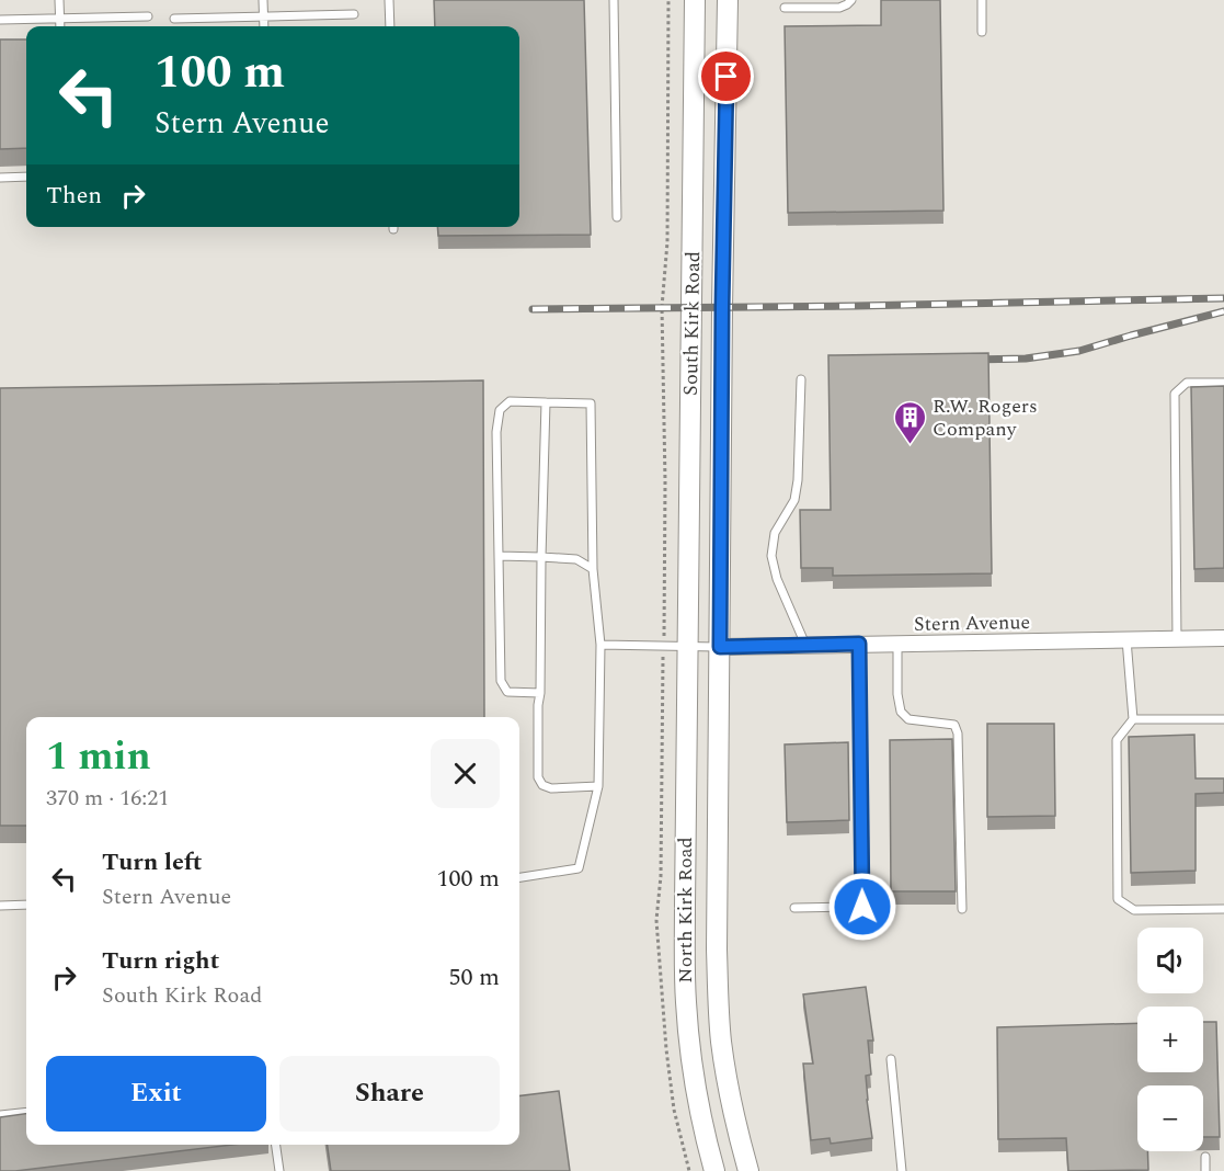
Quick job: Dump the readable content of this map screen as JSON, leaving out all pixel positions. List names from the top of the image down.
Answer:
{
  "streets": {
    "main road": ["South Kirk Road", "North Kirk Road"],
    "street": ["Stern Avenue"]
  },
  "crossings": [
    ["South Kirk Road", "Stern Avenue"],
    ["South Kirk Road", "North Kirk Road"],
    ["Stern Avenue", "North Kirk Road"]
  ],
  "places": {
    "building": ["R.W. Rogers Company"]
  },
  "page": {
    "turn": ["100 m", "Stern Avenue"],
    "then": "Then",
    "heading": ["1 min", "370 m · 16:21"],
    "list": [
      {
        "name": "Turn left",
        "note": "Stern Avenue",
        "value": "100 m"
      },
      {
        "name": "Turn right",
        "note": "South Kirk Road",
        "value": "50 m"
      }
    ],
    "map_buttons": ["+", "−"],
    "buttons": ["Exit", "Share"]
  }
}
